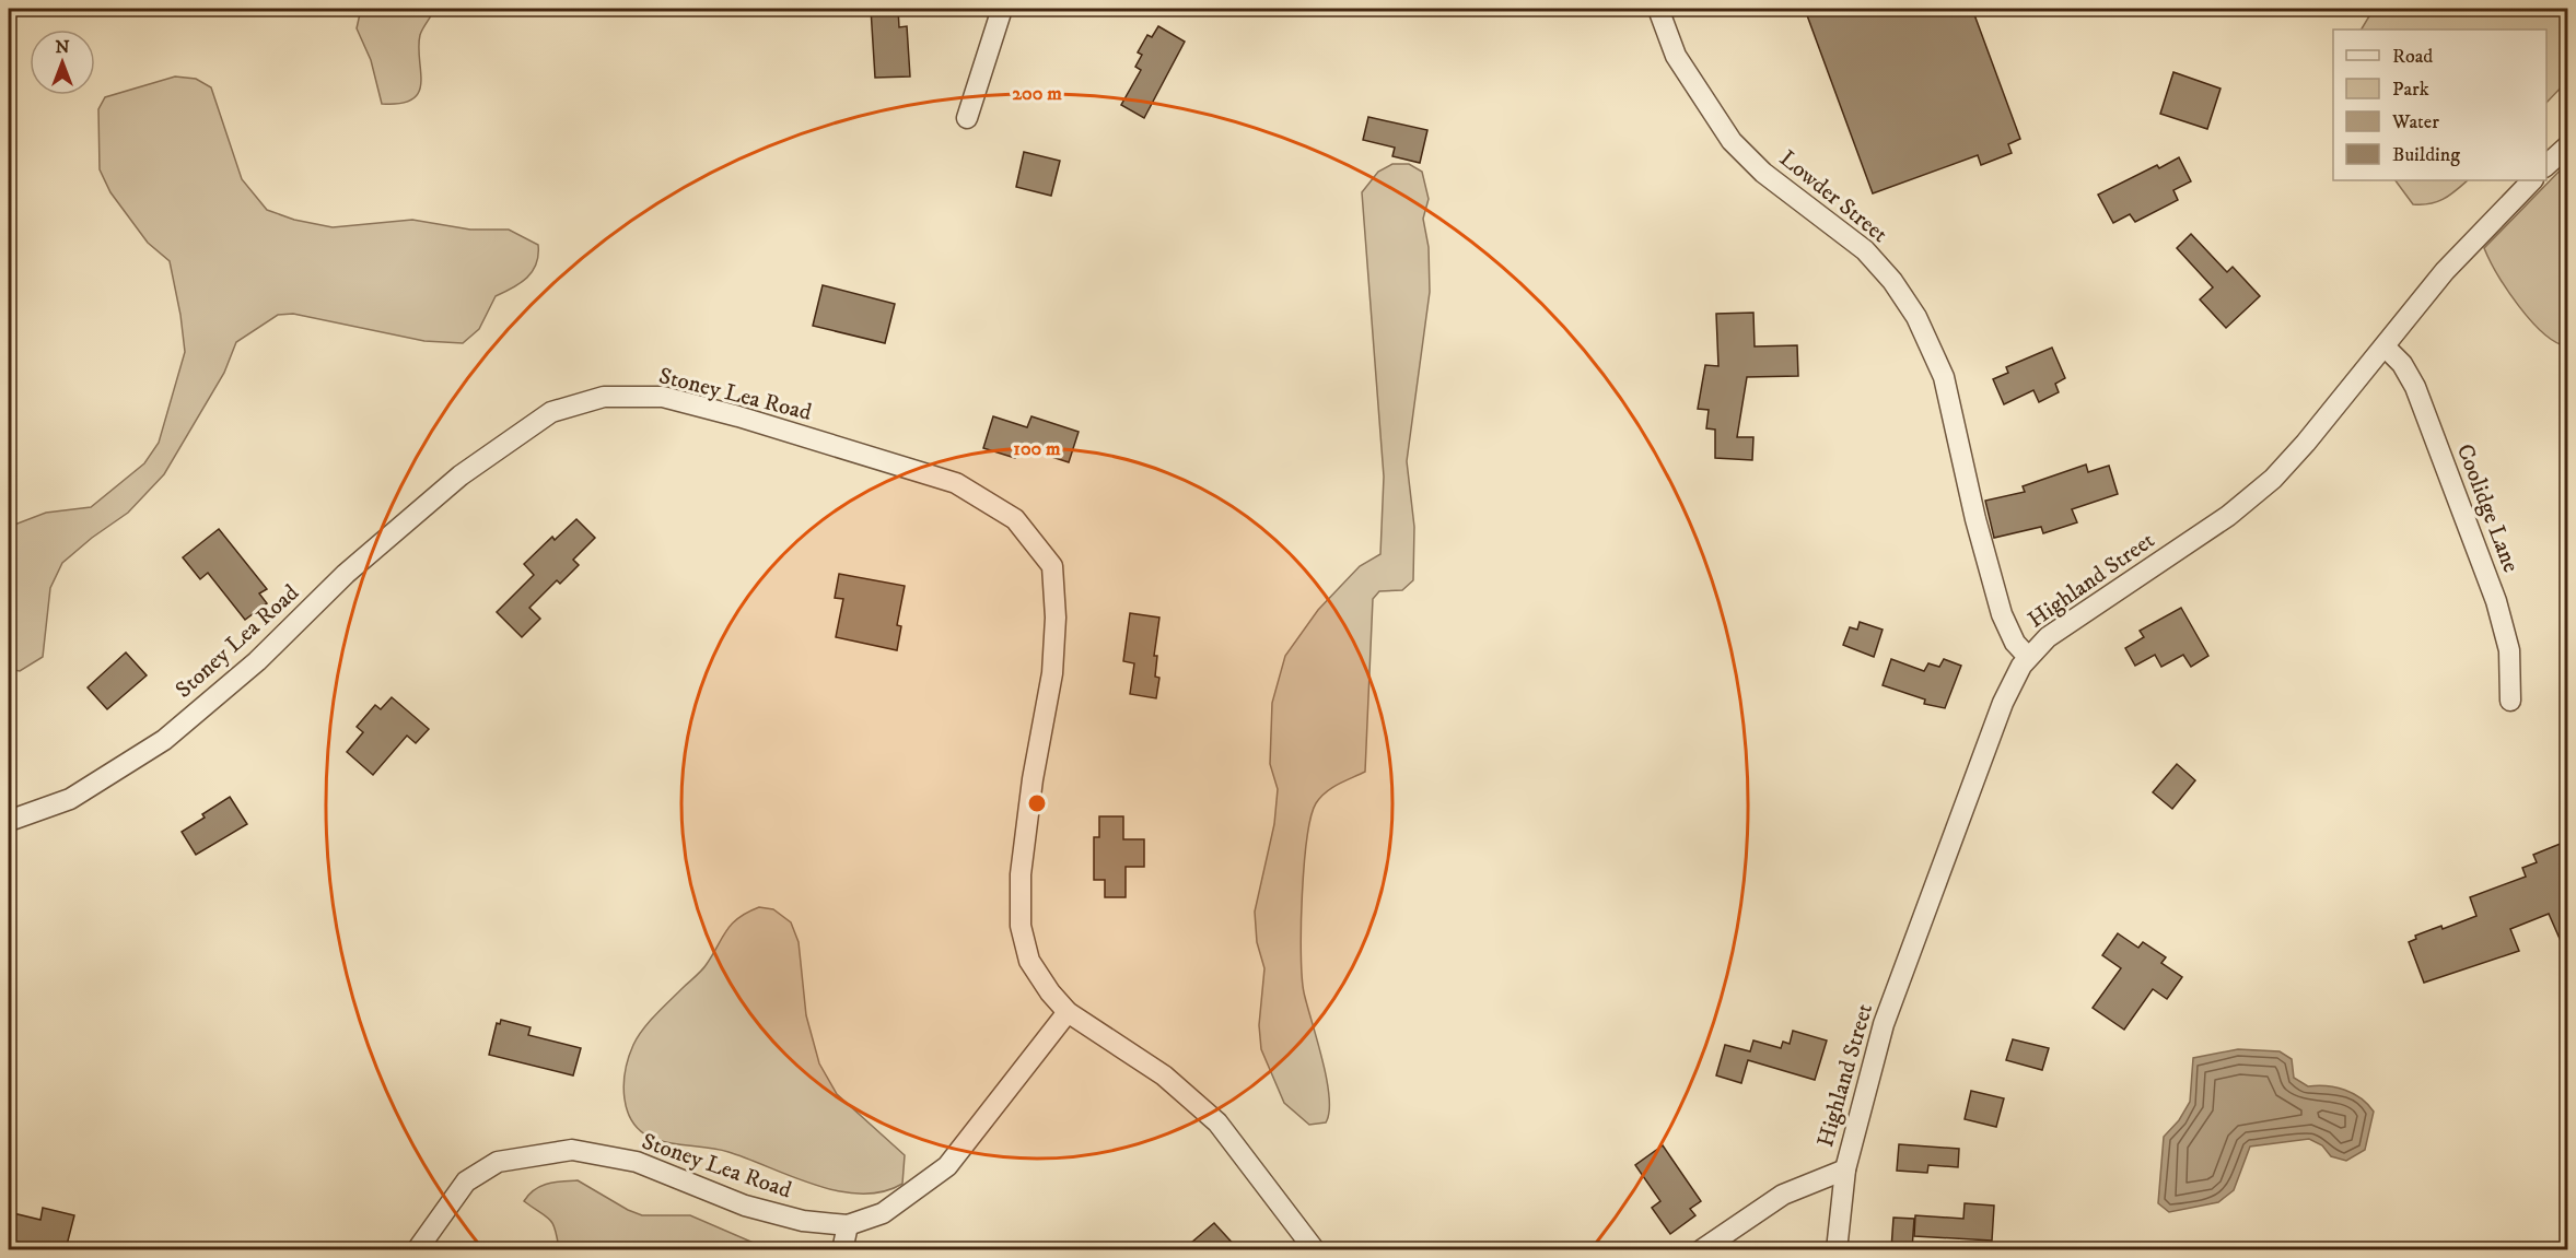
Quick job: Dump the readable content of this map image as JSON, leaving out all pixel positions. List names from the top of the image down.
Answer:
{
  "streets": {
    "street": [
      "Lowder Street",
      "Stoney Lea Road",
      "Coolidge Lane",
      "Highland Street"
    ]
  },
  "crossings": [
    ["Lowder Street", "Highland Street"],
    ["Coolidge Lane", "Highland Street"]
  ],
  "legend": [
    "Road",
    "Park",
    "Water",
    "Building"
  ],
  "north": "top",
  "rings": ["200 m", "100 m"]
}
